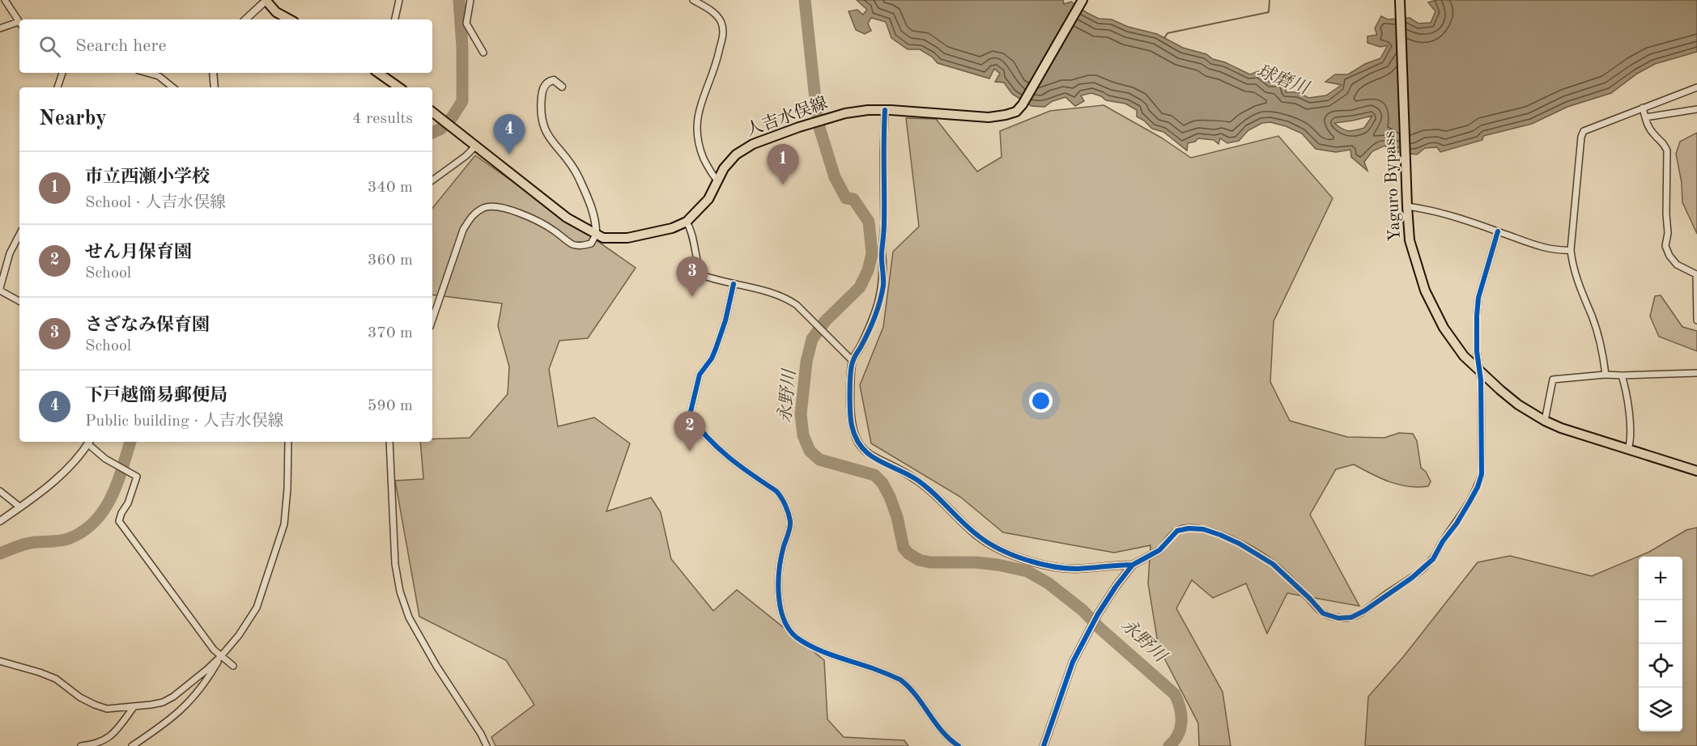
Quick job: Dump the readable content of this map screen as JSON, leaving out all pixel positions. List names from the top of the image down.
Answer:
{
  "streets": {
    "main road": ["人吉水俣線", "Yaguro Bypass"]
  },
  "water": ["球磨川", "永野川"],
  "page": {
    "search": "Search here",
    "heading": ["Nearby", "4 results"],
    "pins": [
      "4",
      "1",
      "3",
      "2"
    ],
    "list": [
      {
        "mark": "1",
        "name": "市立西瀬小学校",
        "note": "School · 人吉水俣線",
        "value": "340 m"
      },
      {
        "mark": "2",
        "name": "せん月保育園",
        "note": "School",
        "value": "360 m"
      },
      {
        "mark": "3",
        "name": "さざなみ保育園",
        "note": "School",
        "value": "370 m"
      },
      {
        "mark": "4",
        "name": "下戸越簡易郵便局",
        "note": "Public building · 人吉水俣線",
        "value": "590 m"
      }
    ],
    "map_buttons": ["+", "−"]
  }
}
